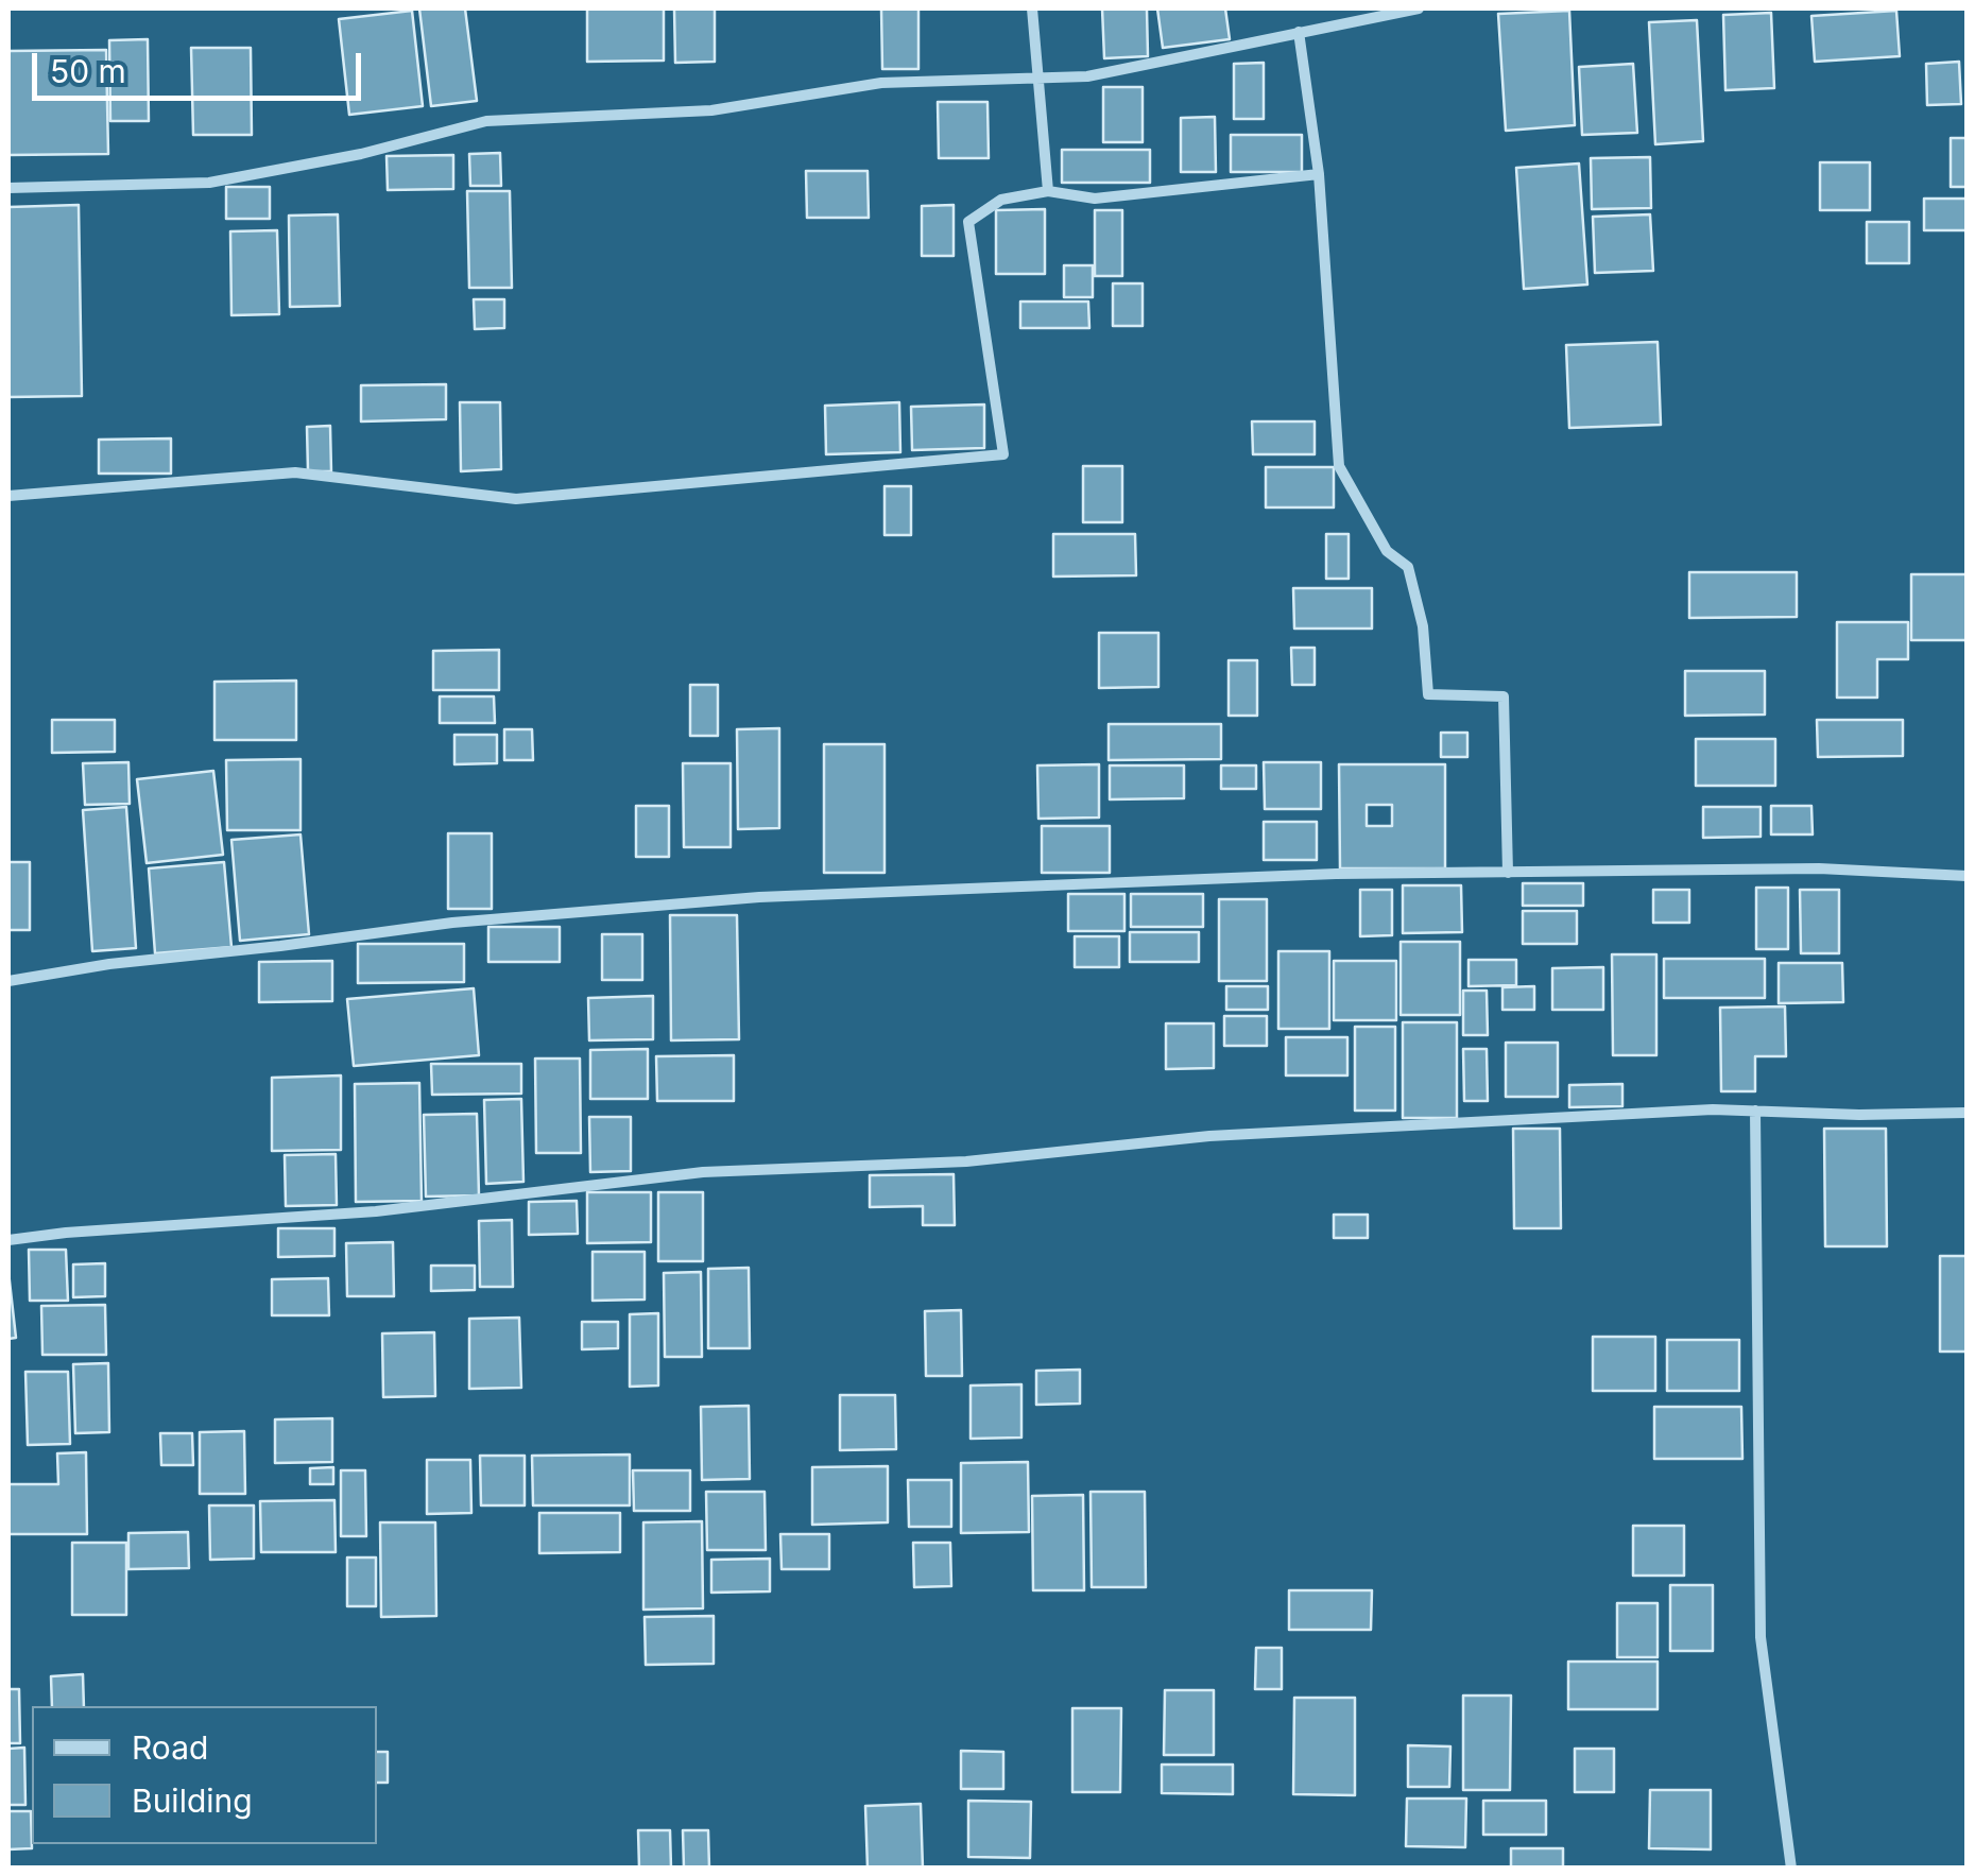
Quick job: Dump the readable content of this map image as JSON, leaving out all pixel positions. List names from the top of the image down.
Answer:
{
  "legend": ["Road", "Building"],
  "scale_bar": "50 m"
}
